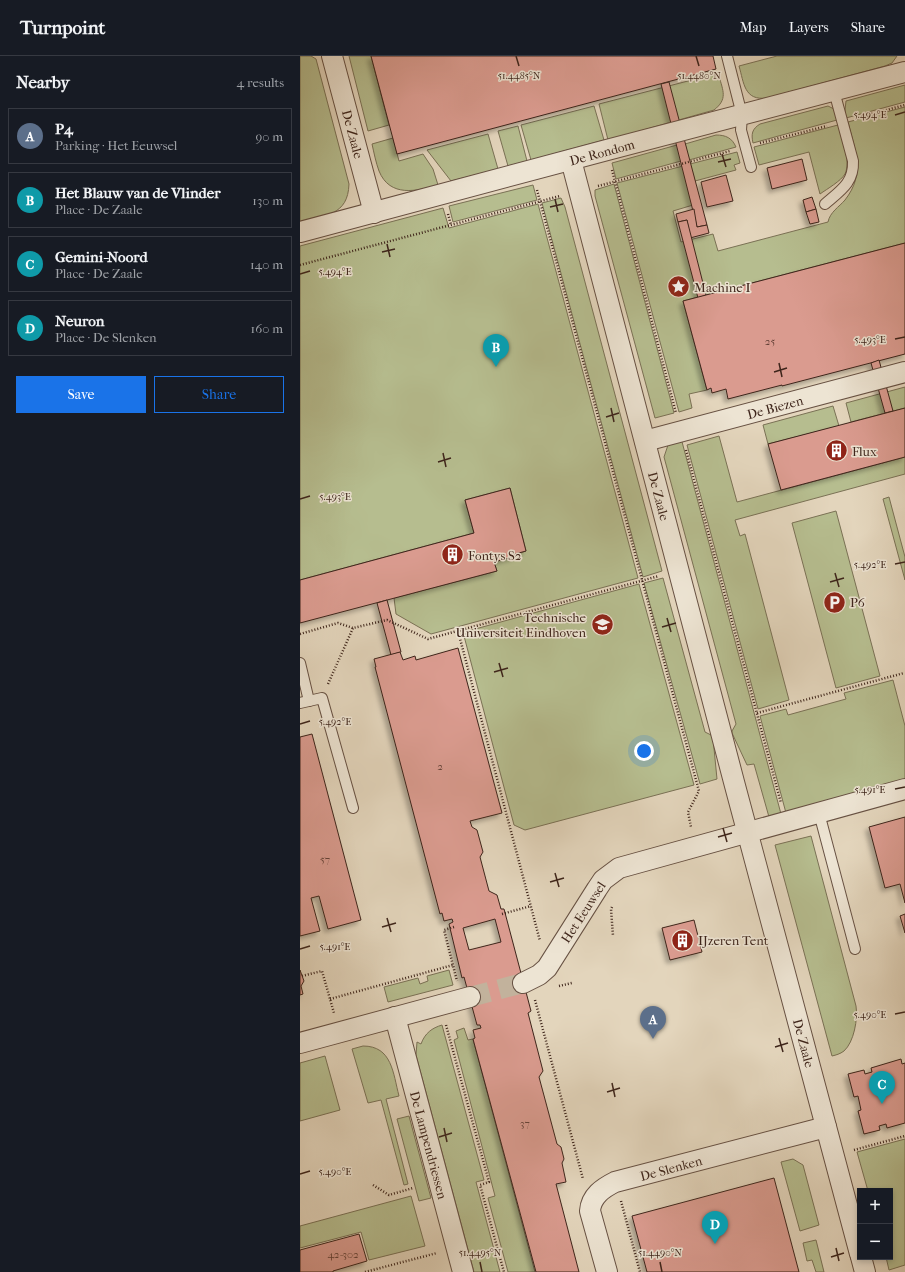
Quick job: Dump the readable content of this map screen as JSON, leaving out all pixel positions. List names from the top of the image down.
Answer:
{
  "streets": {
    "street": [
      "De Zaale",
      "De Rondom",
      "De Biezen",
      "Het Eeuwsel",
      "De Lampendriessen",
      "De Slenken"
    ]
  },
  "crossings": [
    ["De Zaale", "De Rondom"],
    ["De Zaale", "De Biezen"],
    ["De Zaale", "Het Eeuwsel"],
    ["De Zaale", "De Slenken"]
  ],
  "places": {
    "place": ["Machine I"],
    "building": ["Flux", "Fontys S2", "IJzeren Tent"],
    "parking": ["P6"],
    "school or university": ["Technische Universiteit Eindhoven"]
  },
  "house_numbers": [
    "25",
    "2",
    "57",
    "37",
    "42-302"
  ],
  "page": {
    "header": "Turnpoint",
    "nav": ["Map", "Layers", "Share"],
    "heading": ["Nearby", "4 results"],
    "list": [
      {
        "mark": "A",
        "name": "P4",
        "note": "Parking · Het Eeuwsel",
        "value": "90 m"
      },
      {
        "mark": "B",
        "name": "Het Blauw van de Vlinder",
        "note": "Place · De Zaale",
        "value": "130 m"
      },
      {
        "mark": "C",
        "name": "Gemini-Noord",
        "note": "Place · De Zaale",
        "value": "140 m"
      },
      {
        "mark": "D",
        "name": "Neuron",
        "note": "Place · De Slenken",
        "value": "160 m"
      }
    ],
    "pins": [
      "B",
      "A",
      "C",
      "D"
    ],
    "buttons": ["Save", "Share"],
    "map_buttons": ["+", "−"]
  },
  "coordinates": [
    "51.4480°N",
    "51.4485°N",
    "5.494°E",
    "5.493°E",
    "5.492°E",
    "5.491°E",
    "5.490°E",
    "51.4495°N",
    "51.4490°N"
  ]
}
